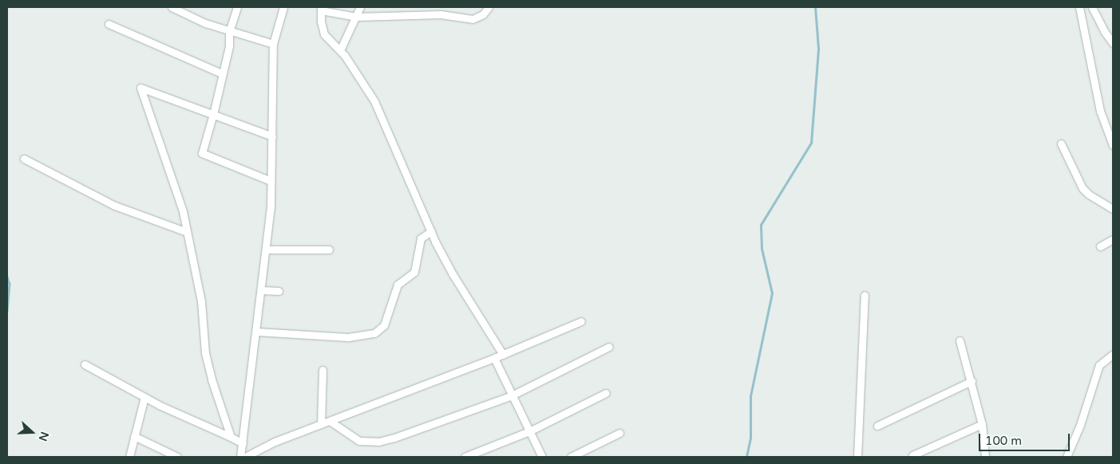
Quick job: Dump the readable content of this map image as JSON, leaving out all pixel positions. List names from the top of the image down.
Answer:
{
  "scale_bar": "100 m",
  "north": "right"
}
